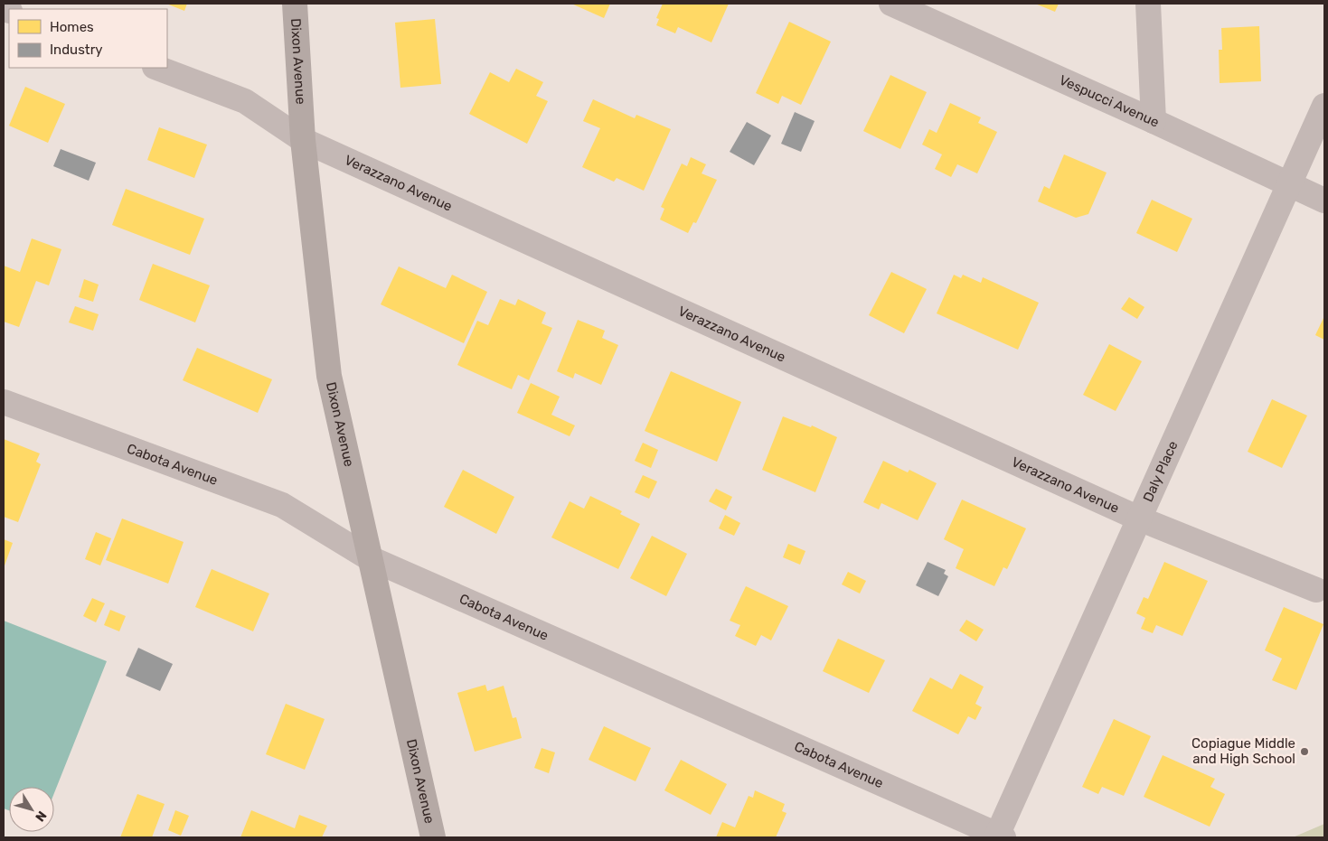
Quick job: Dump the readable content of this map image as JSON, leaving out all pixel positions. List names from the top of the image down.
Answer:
{
  "streets": {
    "main road": ["Dixon Avenue"],
    "street": [
      "Vespucci Avenue",
      "Verazzano Avenue",
      "Cabota Avenue",
      "Daly Place"
    ]
  },
  "crossings": [
    ["Dixon Avenue", "Verazzano Avenue"],
    ["Dixon Avenue", "Cabota Avenue"],
    ["Vespucci Avenue", "Daly Place"],
    ["Verazzano Avenue", "Daly Place"],
    ["Cabota Avenue", "Daly Place"]
  ],
  "places": ["Copiague Middle and High School"],
  "legend": ["Homes", "Industry"],
  "north": "bottom right"
}
